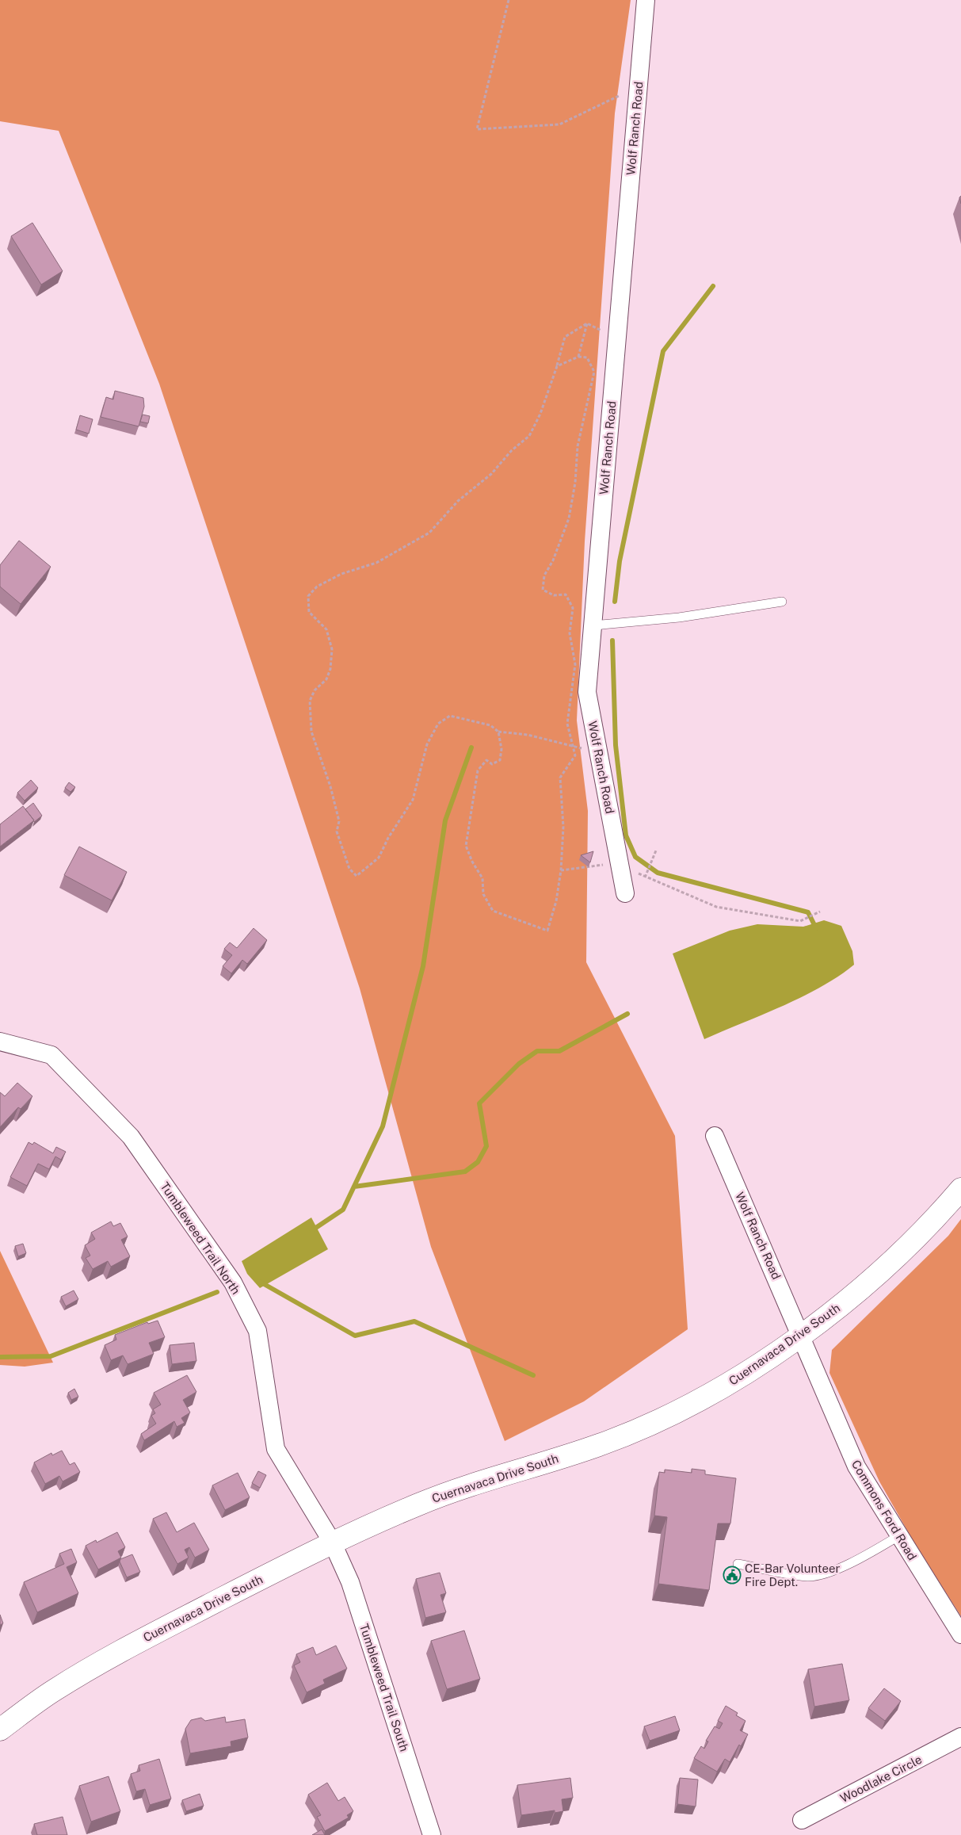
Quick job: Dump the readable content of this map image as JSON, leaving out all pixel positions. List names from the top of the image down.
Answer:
{
  "streets": {
    "street": [
      "Wolf Ranch Road",
      "Tumbleweed Trail North",
      "Cuernavaca Drive South",
      "Commons Ford Road",
      "Tumbleweed Trail South",
      "Woodlake Circle"
    ]
  },
  "crossings": [
    ["Wolf Ranch Road", "Cuernavaca Drive South"],
    ["Wolf Ranch Road", "Commons Ford Road"],
    ["Tumbleweed Trail North", "Cuernavaca Drive South"],
    ["Tumbleweed Trail North", "Tumbleweed Trail South"],
    ["Cuernavaca Drive South", "Commons Ford Road"],
    ["Cuernavaca Drive South", "Tumbleweed Trail South"]
  ],
  "places": {
    "public building": ["CE-Bar Volunteer Fire Dept."]
  }
}
